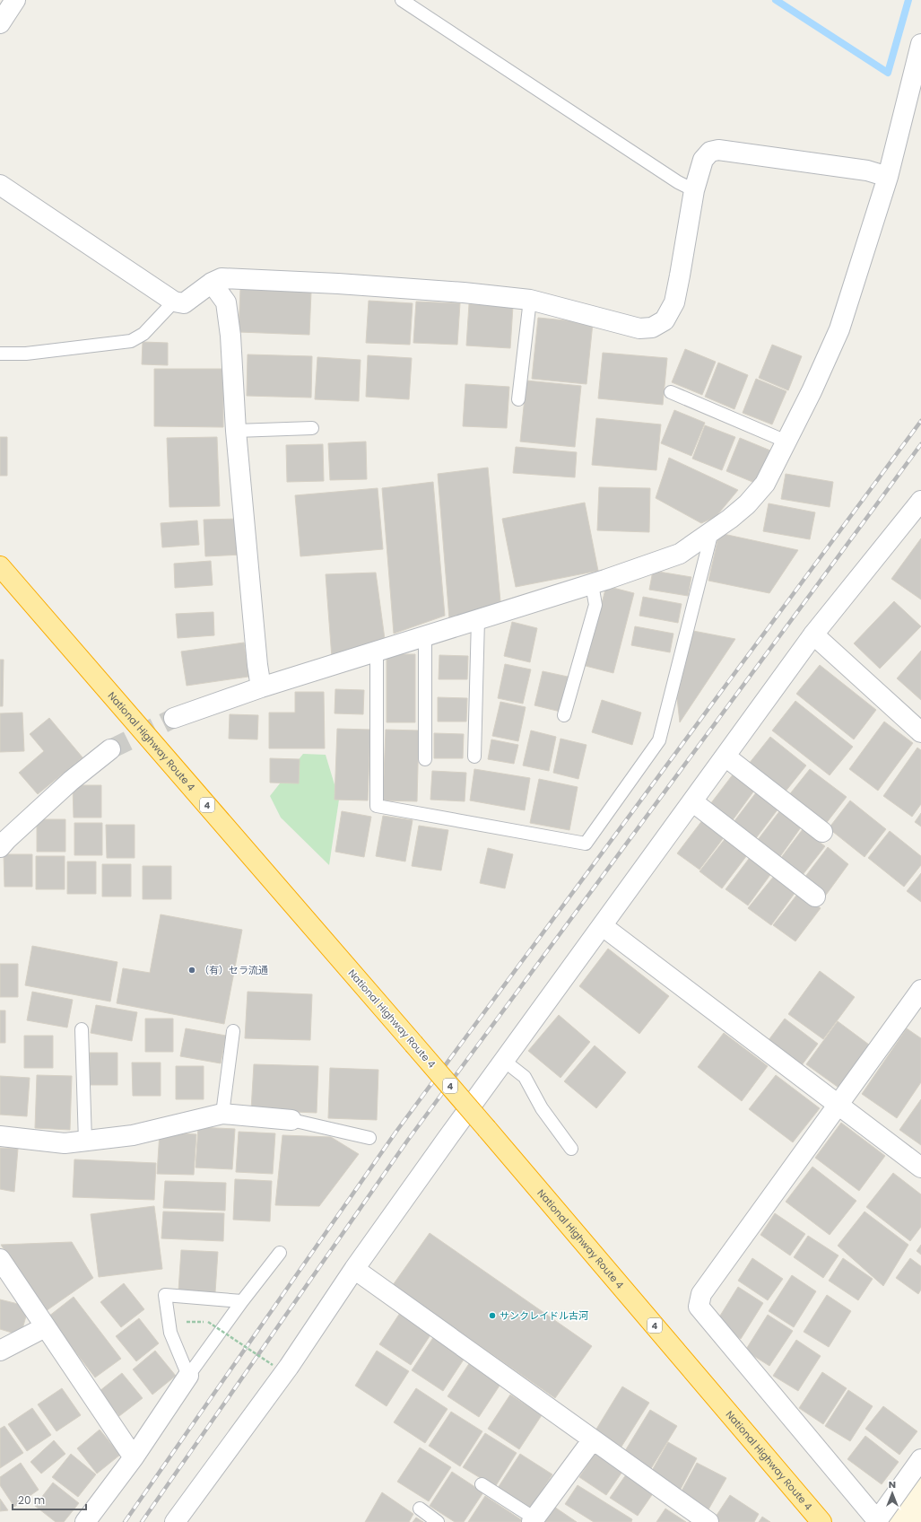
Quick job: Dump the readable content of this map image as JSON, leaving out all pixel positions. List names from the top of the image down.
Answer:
{
  "streets": {
    "highway": ["National Highway Route 4", "4"]
  },
  "places": ["（有）セラ流通", "サンクレイドル古河"],
  "scale_bar": "20 m",
  "north": "top"
}
